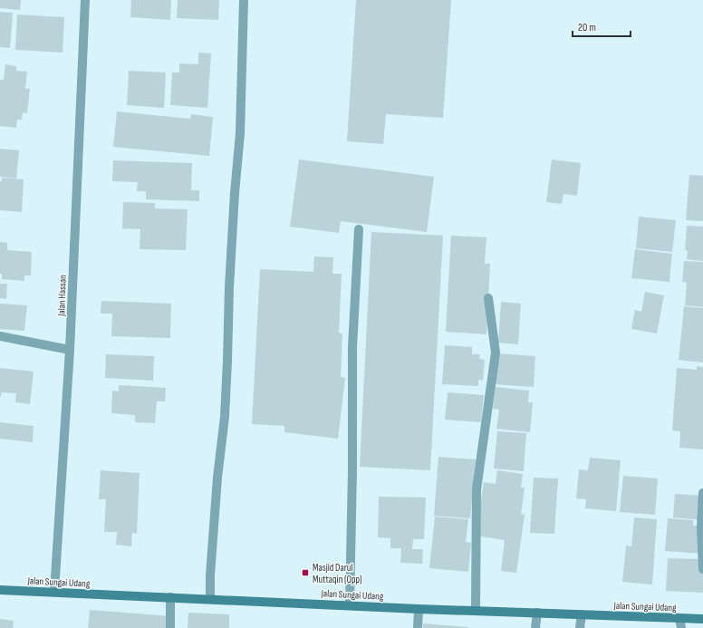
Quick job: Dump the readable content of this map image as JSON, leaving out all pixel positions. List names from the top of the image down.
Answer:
{
  "streets": {
    "street": ["Jalan Hassan", "Jalan Sungai Udang"]
  },
  "crossings": [
    ["Jalan Hassan", "Jalan Sungai Udang"]
  ],
  "places": {
    "transit": ["Masjid Darul Muttaqin (Opp)"]
  },
  "scale_bar": "20 m"
}
